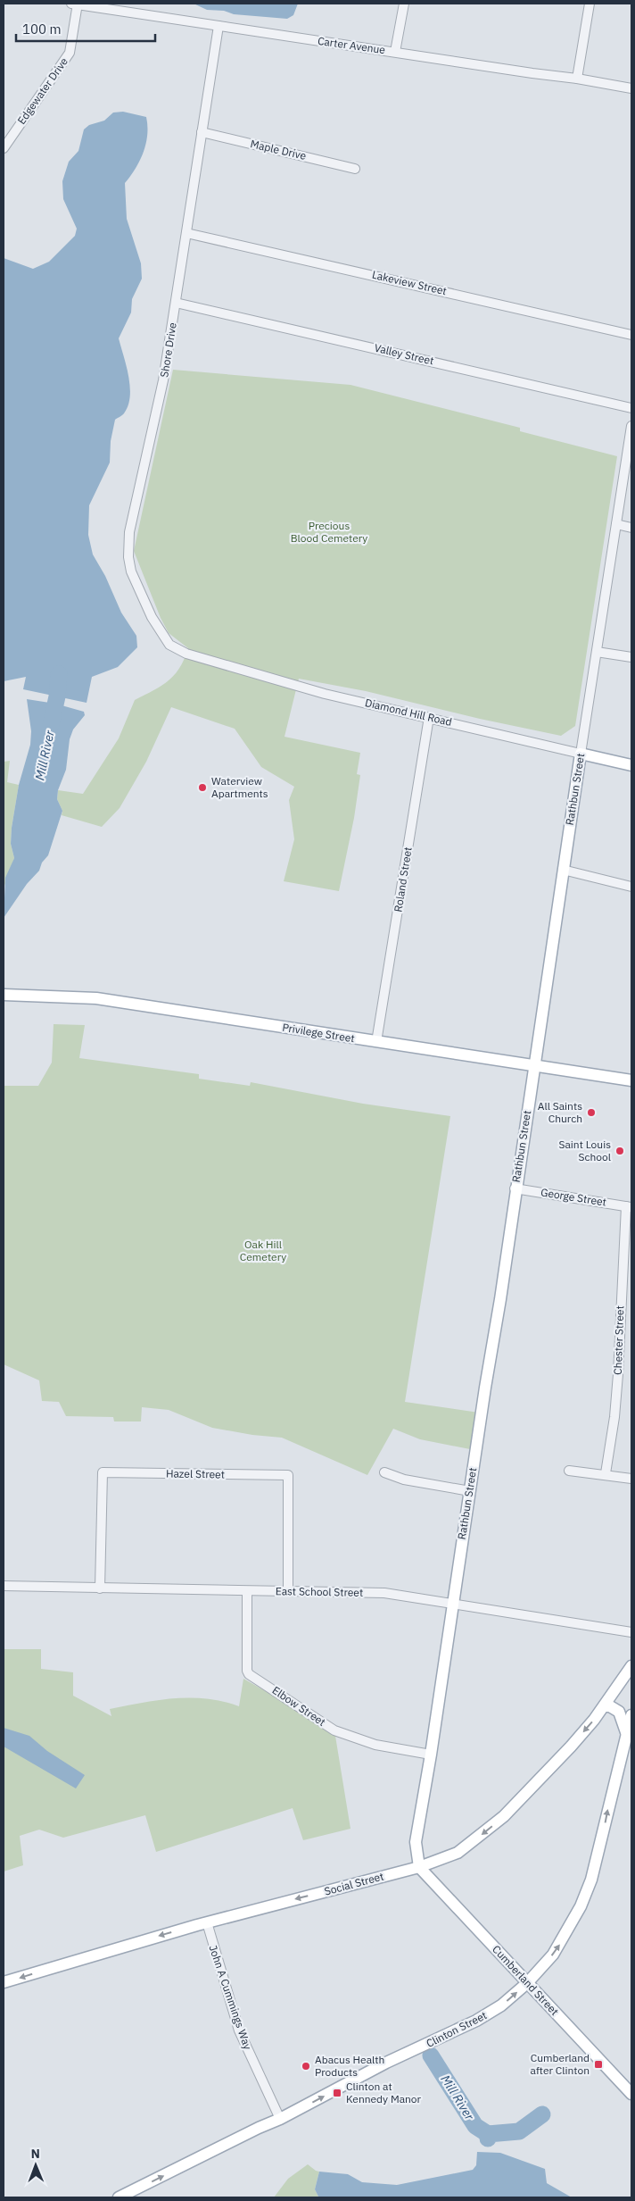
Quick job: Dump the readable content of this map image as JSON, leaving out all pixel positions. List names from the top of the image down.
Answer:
{
  "streets": {
    "main road": [
      "Diamond Hill Road",
      "Rathbun Street",
      "Privilege Street",
      "Social Street",
      "Cumberland Street",
      "Clinton Street"
    ],
    "street": [
      "Carter Avenue",
      "Edgewater Drive",
      "Maple Drive",
      "Lakeview Street",
      "Shore Drive",
      "Valley Street",
      "Roland Street",
      "George Street",
      "Chester Street",
      "Hazel Street",
      "East School Street",
      "Elbow Street",
      "John A Cummings Way"
    ]
  },
  "crossings": [
    ["Carter Avenue", "Edgewater Drive"],
    ["Carter Avenue", "Shore Drive"],
    ["Maple Drive", "Shore Drive"],
    ["Lakeview Street", "Shore Drive"],
    ["Shore Drive", "Valley Street"],
    ["Shore Drive", "Diamond Hill Road"],
    ["Diamond Hill Road", "Rathbun Street"],
    ["Diamond Hill Road", "Roland Street"],
    ["Rathbun Street", "Privilege Street"],
    ["Rathbun Street", "George Street"],
    ["Rathbun Street", "East School Street"],
    ["Rathbun Street", "Elbow Street"],
    ["Rathbun Street", "Social Street"],
    ["Rathbun Street", "Cumberland Street"],
    ["Roland Street", "Privilege Street"],
    ["George Street", "Chester Street"],
    ["Hazel Street", "East School Street"],
    ["East School Street", "Elbow Street"],
    ["Social Street", "Cumberland Street"],
    ["Social Street", "John A Cummings Way"],
    ["Cumberland Street", "Clinton Street"],
    ["John A Cummings Way", "Clinton Street"]
  ],
  "one_way": ["Social Street", "Clinton Street"],
  "water": ["Mill River"],
  "parks": ["Precious Blood Cemetery", "Oak Hill Cemetery"],
  "places": {
    "other": [
      "Waterview Apartments",
      "All Saints Church",
      "Saint Louis School",
      "Abacus Health Products"
    ],
    "transit": ["Cumberland after Clinton", "Clinton at Kennedy Manor"]
  },
  "scale_bar": "100 m",
  "north": "top"
}
